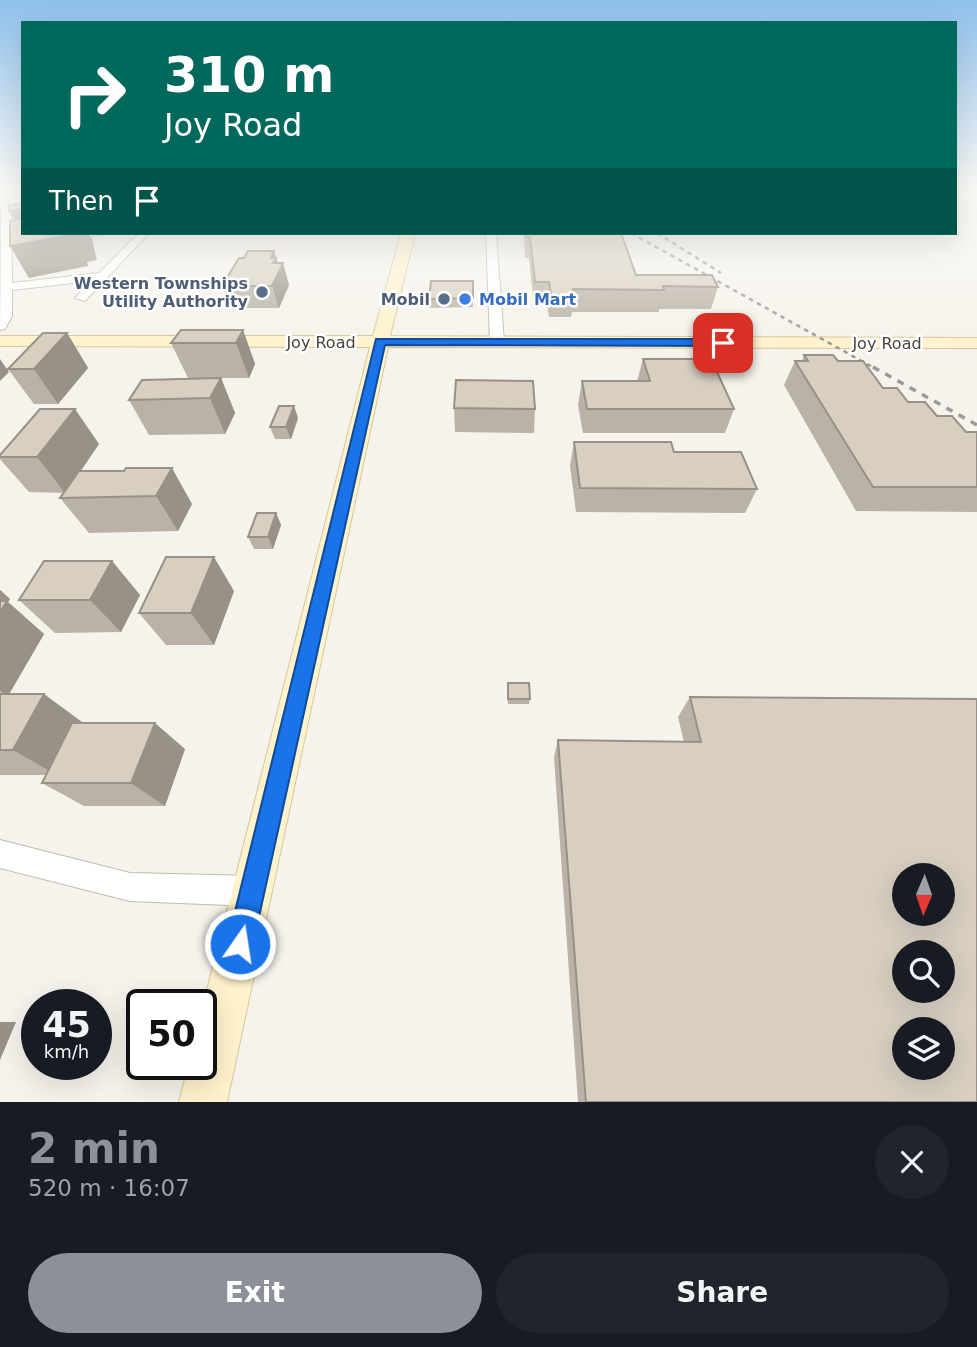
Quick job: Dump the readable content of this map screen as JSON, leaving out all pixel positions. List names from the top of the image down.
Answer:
{
  "streets": {
    "main road": ["Joy Road"]
  },
  "places": ["Western Townships Utility Authority", "Mobil", "Mobil Mart"],
  "north": "bottom",
  "page": {
    "turn": ["310 m", "Joy Road"],
    "then": "Then",
    "speed": "45 km/h",
    "limit": "50",
    "heading": ["2 min", "520 m · 16:07"],
    "buttons": ["Exit", "Share"]
  }
}
